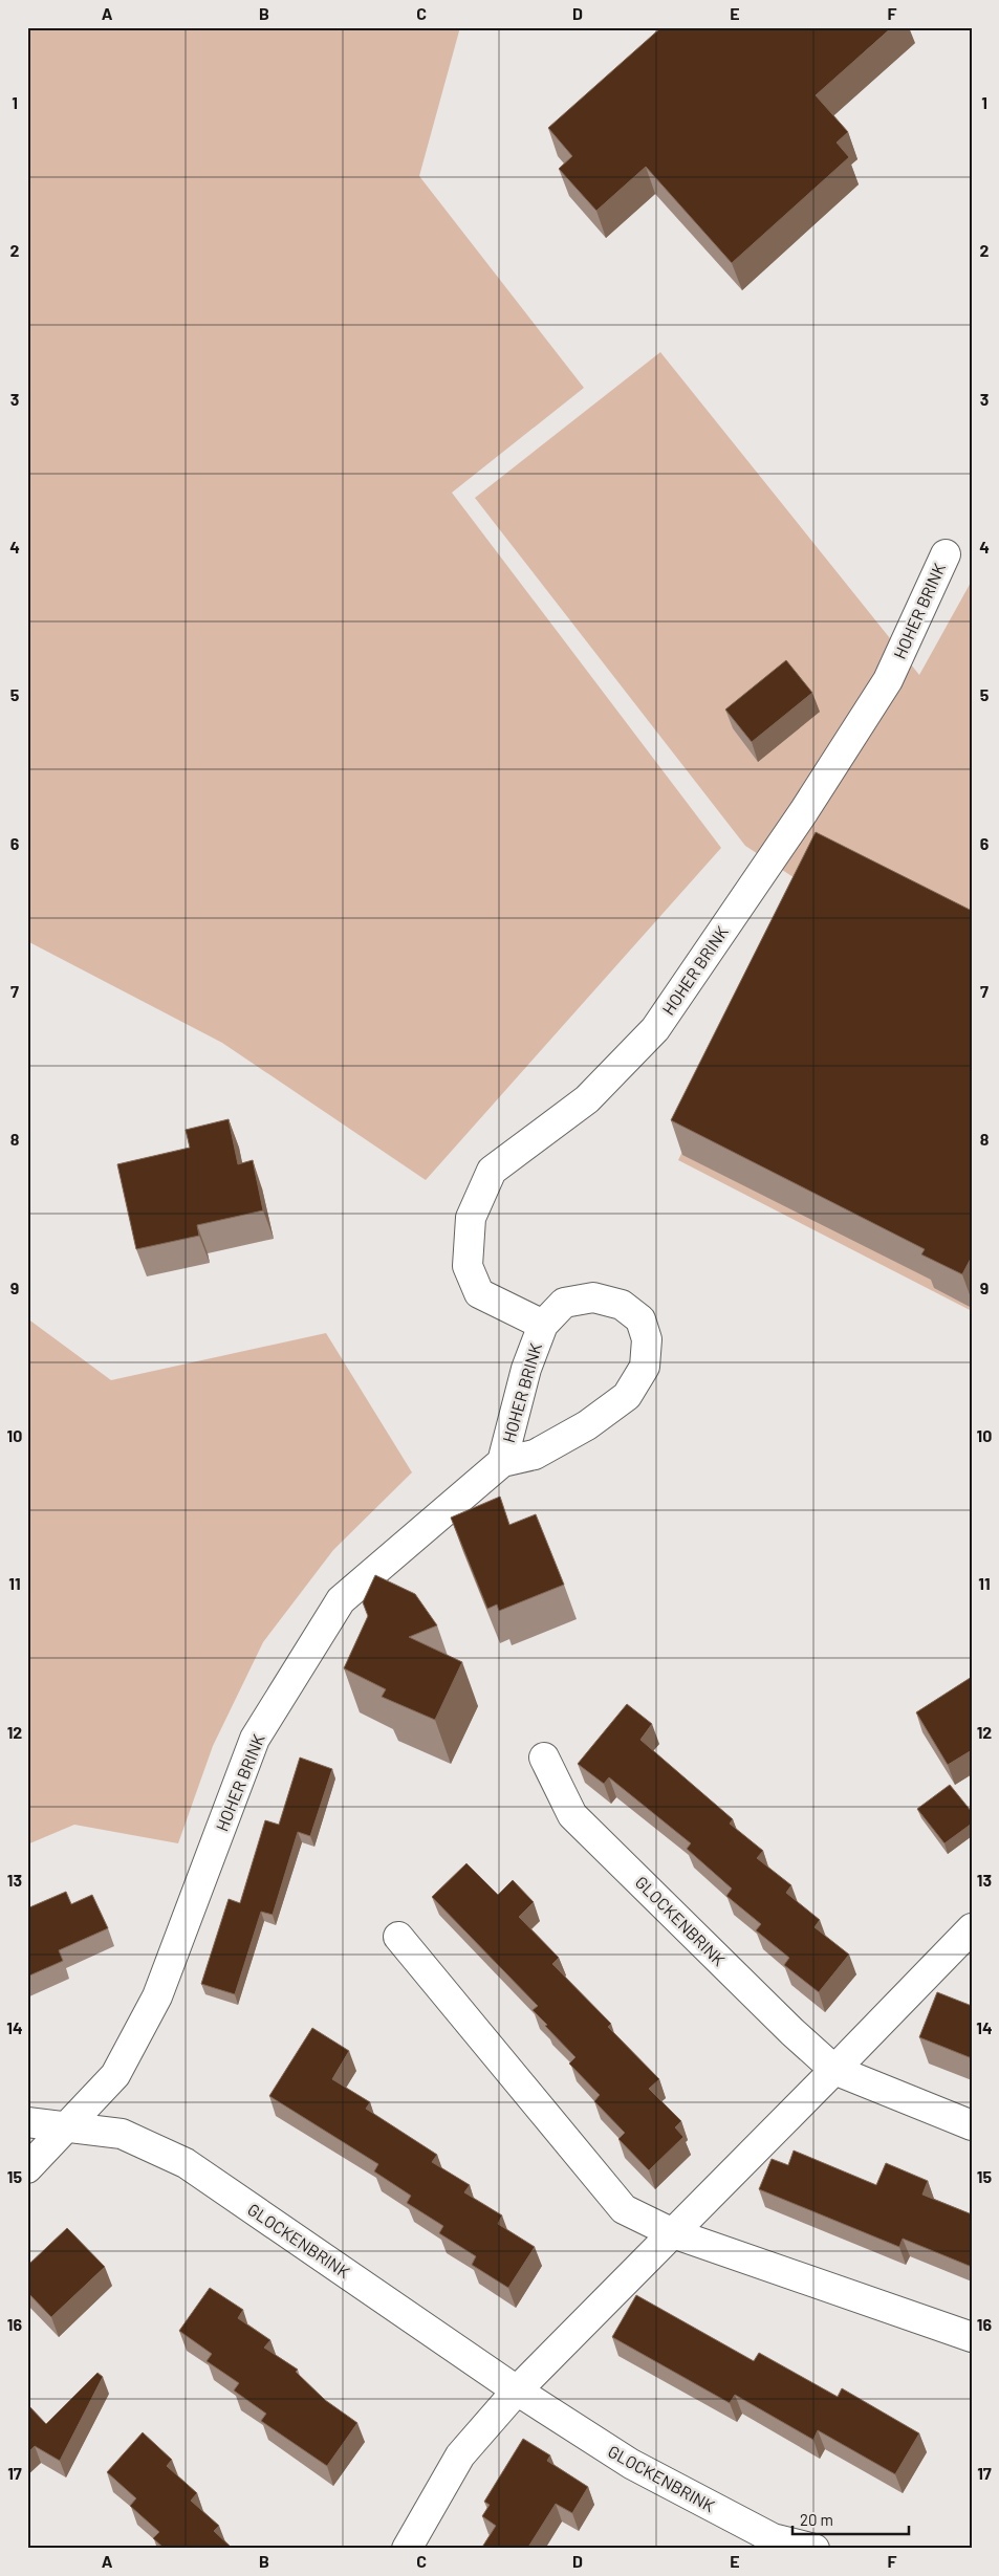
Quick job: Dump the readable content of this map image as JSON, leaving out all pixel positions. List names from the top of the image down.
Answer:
{
  "streets": {
    "street": ["HOHER BRINK", "GLOCKENBRINK"]
  },
  "crossings": [
    ["HOHER BRINK", "GLOCKENBRINK"]
  ],
  "scale_bar": "20 m",
  "grid": {
    "columns": [
      "A",
      "B",
      "C",
      "D",
      "E",
      "F"
    ],
    "rows": [
      "1",
      "2",
      "3",
      "4",
      "5",
      "6",
      "7",
      "8",
      "9",
      "10",
      "11",
      "12",
      "13",
      "14",
      "15",
      "16",
      "17"
    ]
  }
}
